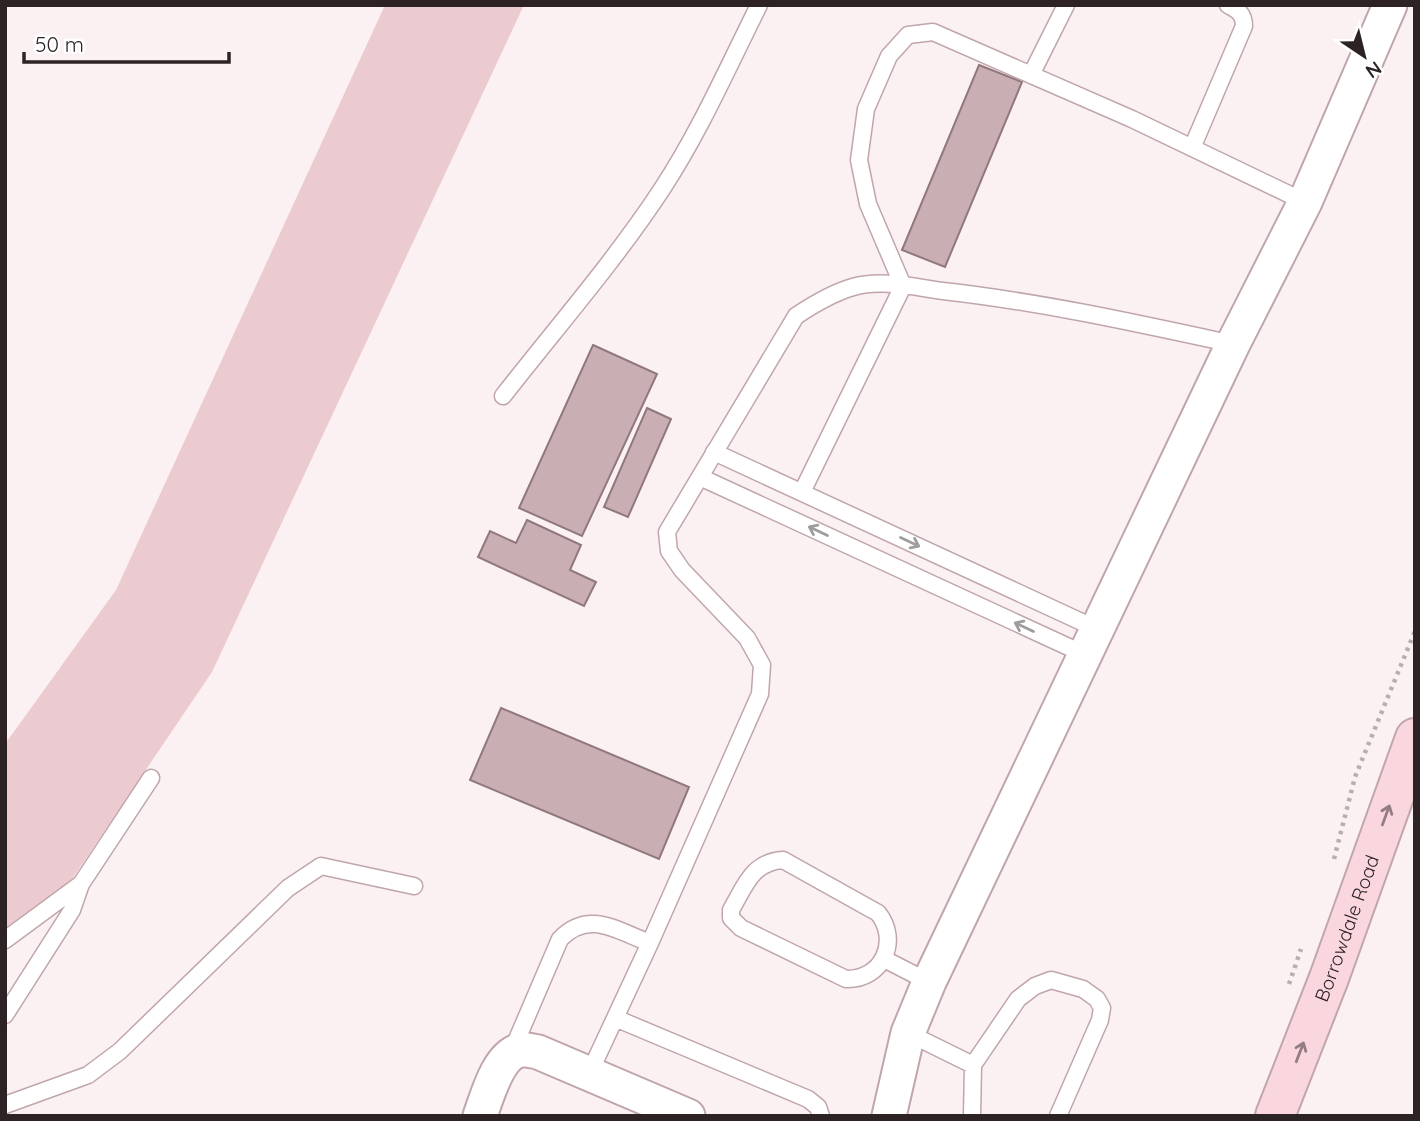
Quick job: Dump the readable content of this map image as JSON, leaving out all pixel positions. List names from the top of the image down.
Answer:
{
  "streets": {
    "main road": ["Borrowdale Road"]
  },
  "one_way": ["Borrowdale Road"],
  "scale_bar": "50 m",
  "north": "bottom right"
}
